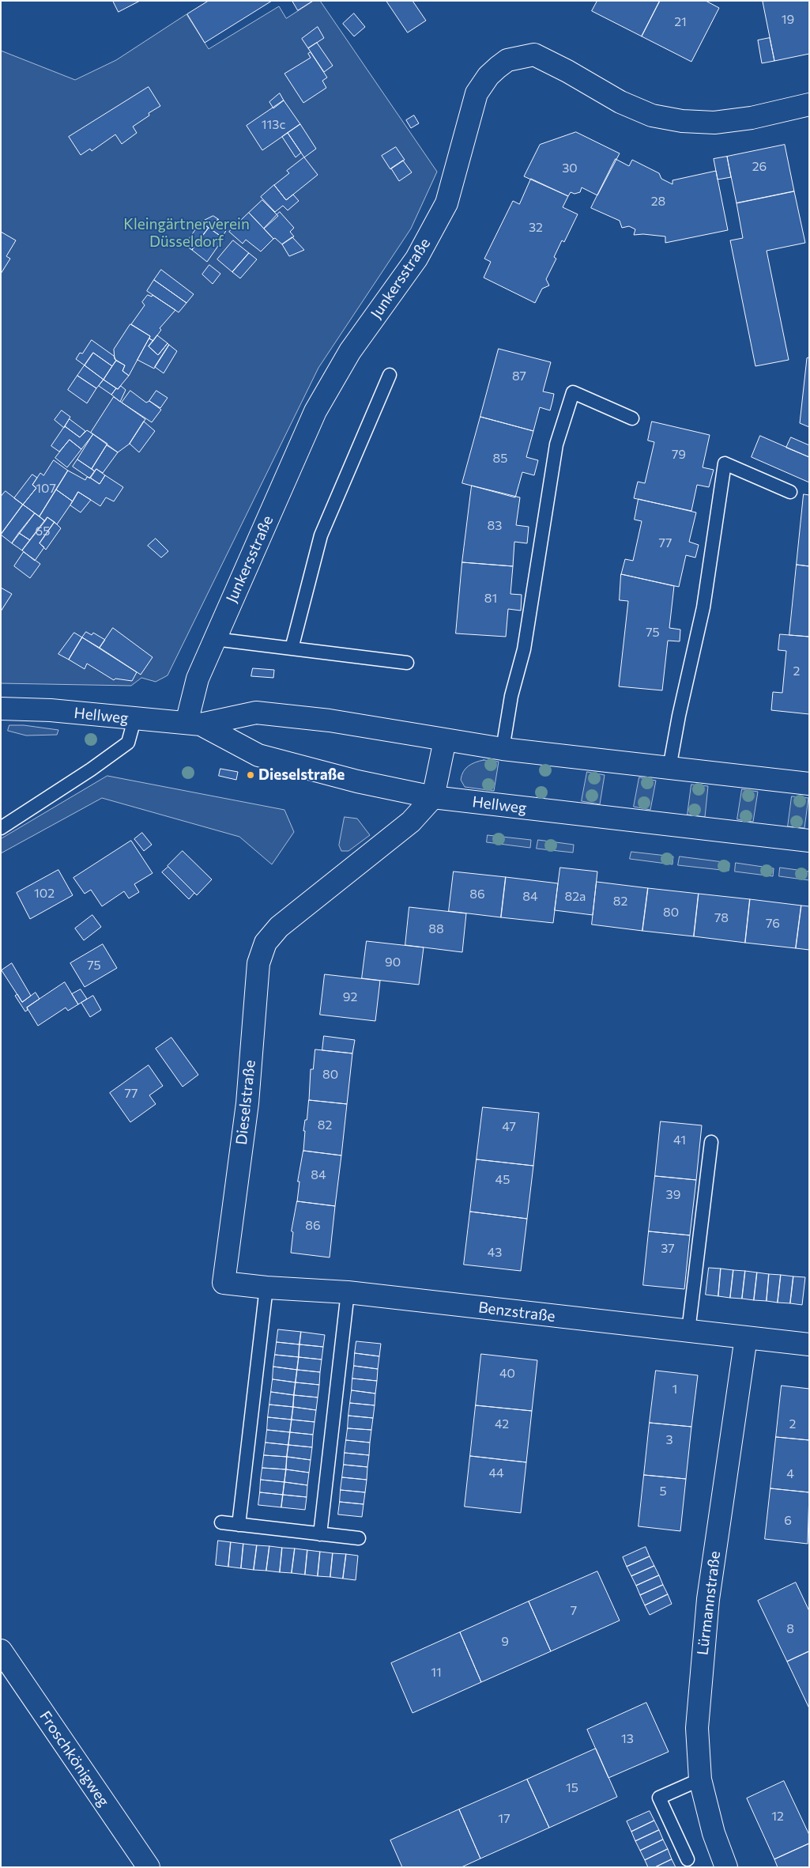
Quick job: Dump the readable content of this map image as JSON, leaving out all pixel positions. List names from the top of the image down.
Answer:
{
  "streets": {
    "street": [
      "Junkersstraße",
      "Hellweg",
      "Dieselstraße",
      "Benzstraße",
      "Lürmannstraße",
      "Froschkönigweg"
    ]
  },
  "crossings": [
    ["Junkersstraße", "Hellweg"],
    ["Hellweg", "Dieselstraße"],
    ["Dieselstraße", "Benzstraße"],
    ["Benzstraße", "Lürmannstraße"]
  ],
  "parks": ["Kleingärtnerverein Düsseldorf"],
  "places": ["Dieselstraße"],
  "house_numbers": [
    "19",
    "21",
    "113c",
    "26",
    "30",
    "28",
    "32",
    "87",
    "79",
    "85",
    "107",
    "83",
    "65",
    "77",
    "81",
    "75",
    "2",
    "102",
    "86",
    "84",
    "82a",
    "82",
    "80",
    "78",
    "76",
    "88",
    "90",
    "75",
    "92",
    "80",
    "77",
    "82",
    "47",
    "41",
    "84",
    "45",
    "39",
    "86",
    "37",
    "43",
    "40",
    "1",
    "42",
    "2",
    "3",
    "44",
    "4",
    "5",
    "6",
    "7",
    "8",
    "9",
    "11",
    "13",
    "15",
    "12",
    "17"
  ]
}
